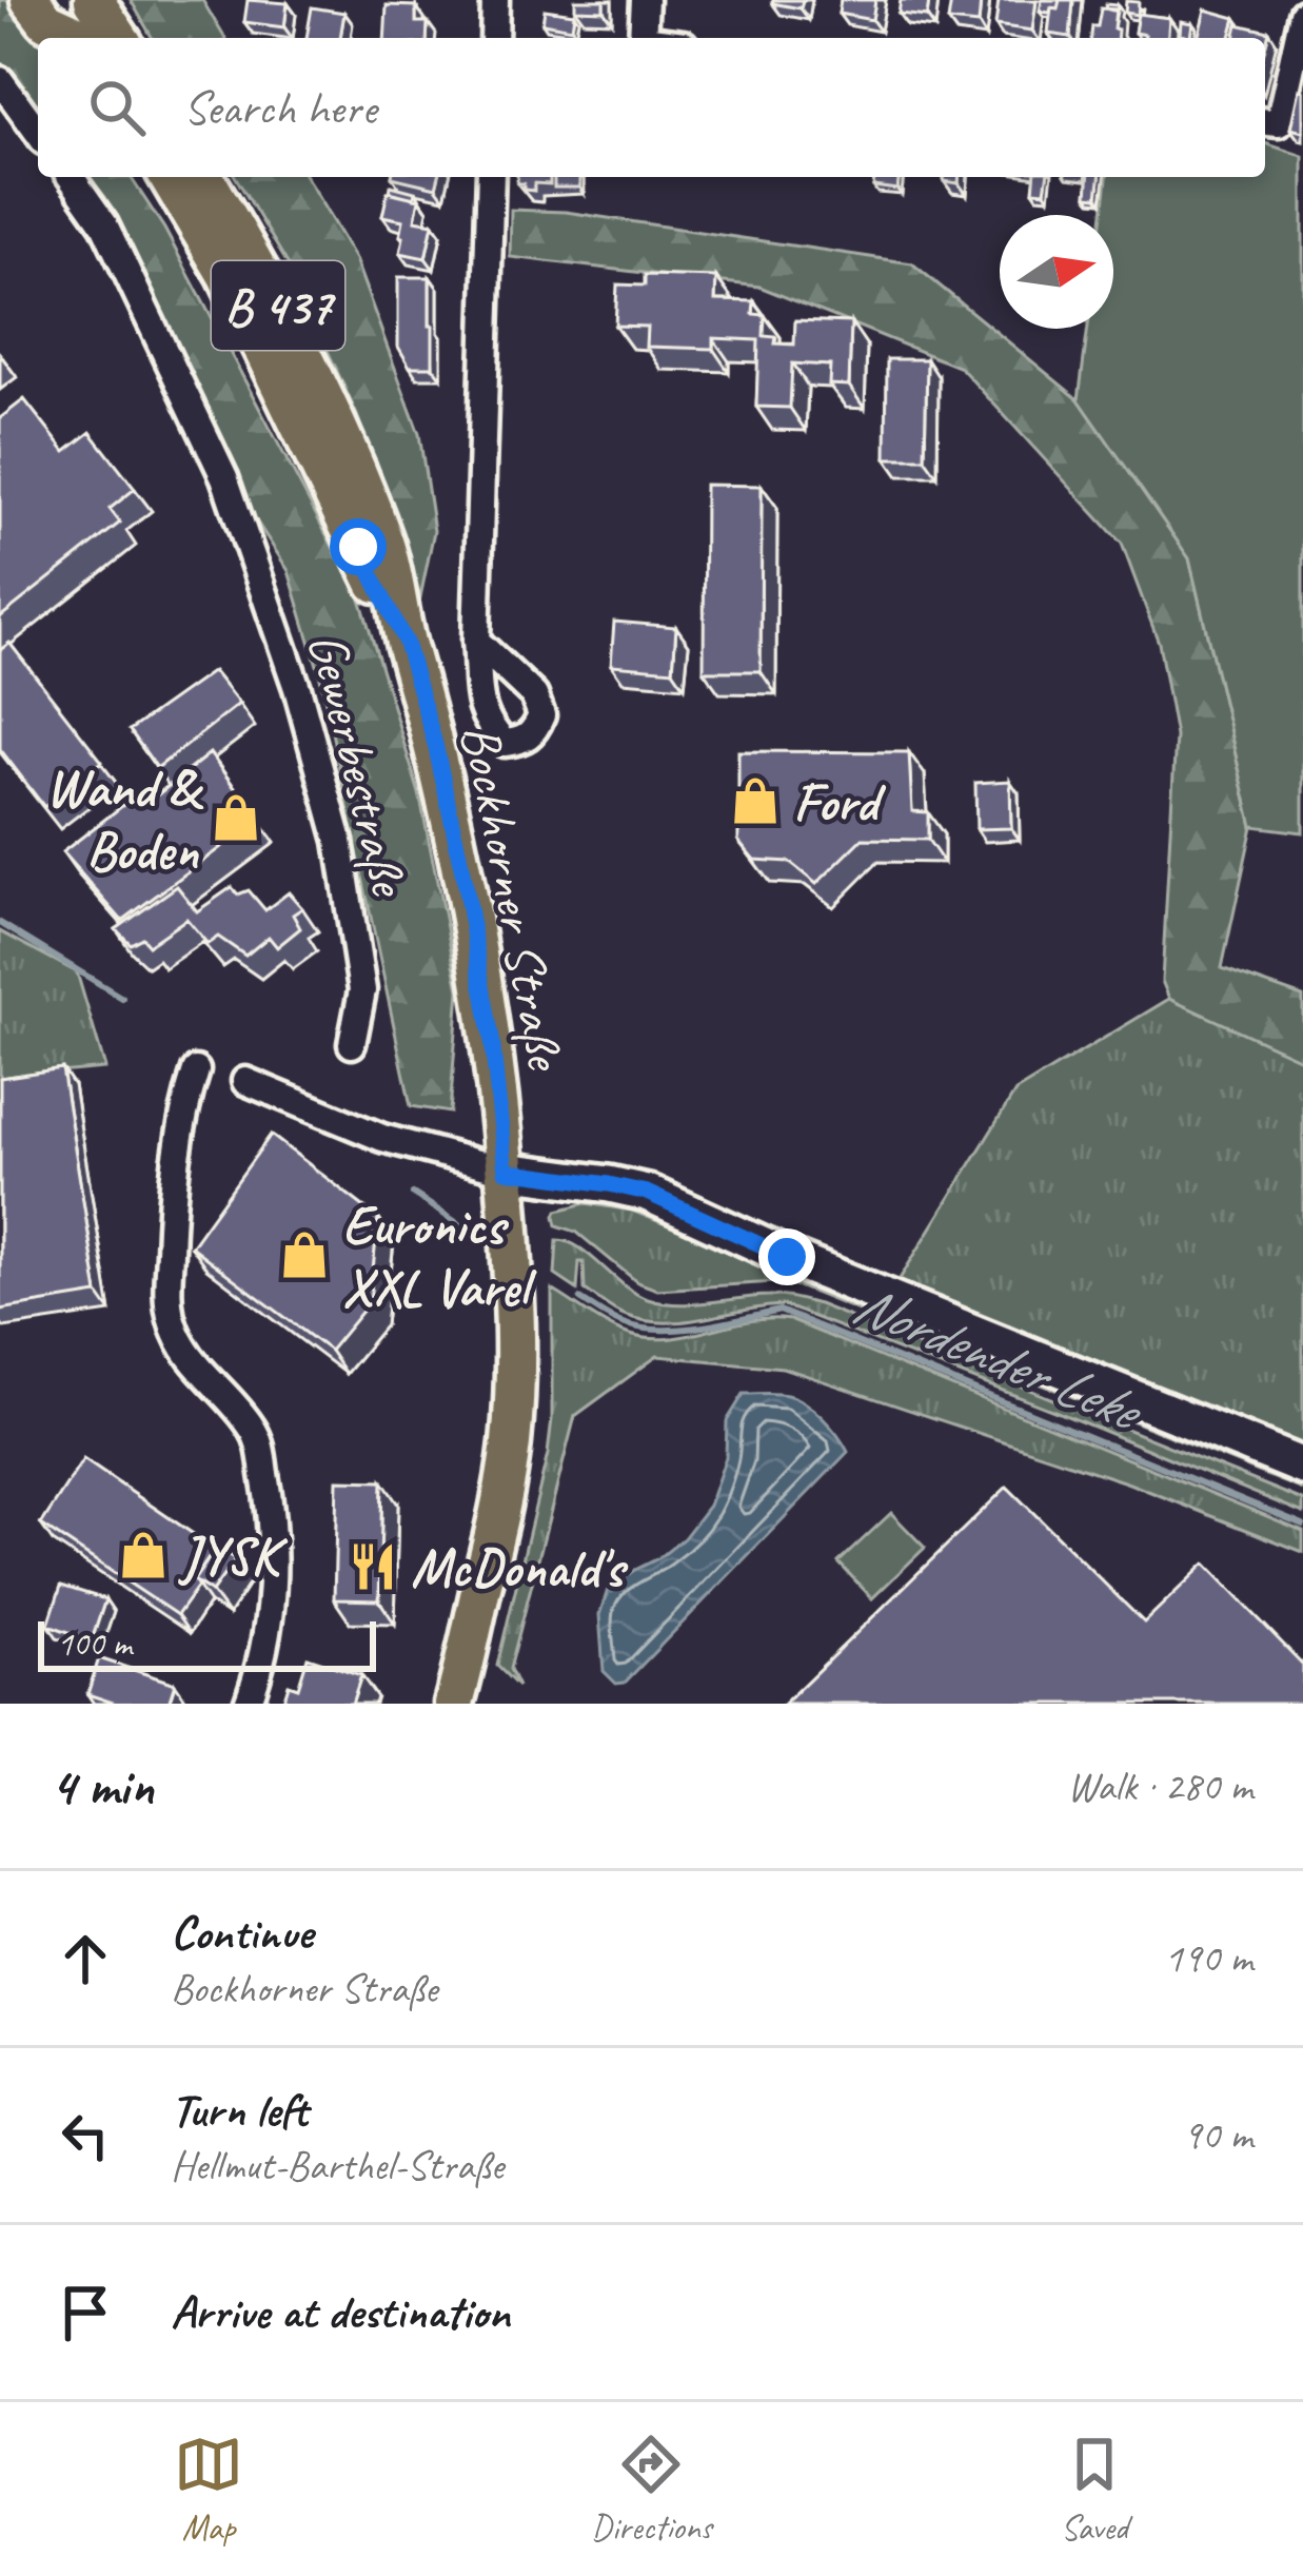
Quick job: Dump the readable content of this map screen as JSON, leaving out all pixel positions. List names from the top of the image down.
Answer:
{
  "streets": {
    "main road": ["B 437", "Bockhorner Straße"],
    "street": ["Gewerbestraße"]
  },
  "crossings": [
    ["B 437", "Bockhorner Straße"]
  ],
  "water": ["Nordender Leke"],
  "places": {
    "shop": [
      "Ford",
      "Wand & Boden",
      "Euronics XXL Varel",
      "JYSK"
    ],
    "restaurant": ["McDonald's"]
  },
  "scale_bar": "100 m",
  "north": "right",
  "page": {
    "search": "Search here",
    "scale": "100 m",
    "heading": ["4 min", "Walk · 280 m"],
    "list": [
      ["Continue", "Bockhorner Straße", "190 m"],
      ["Turn left", "Hellmut-Barthel-Straße", "90 m"],
      "Arrive at destination"
    ],
    "nav": ["Map", "Directions", "Saved"]
  }
}
